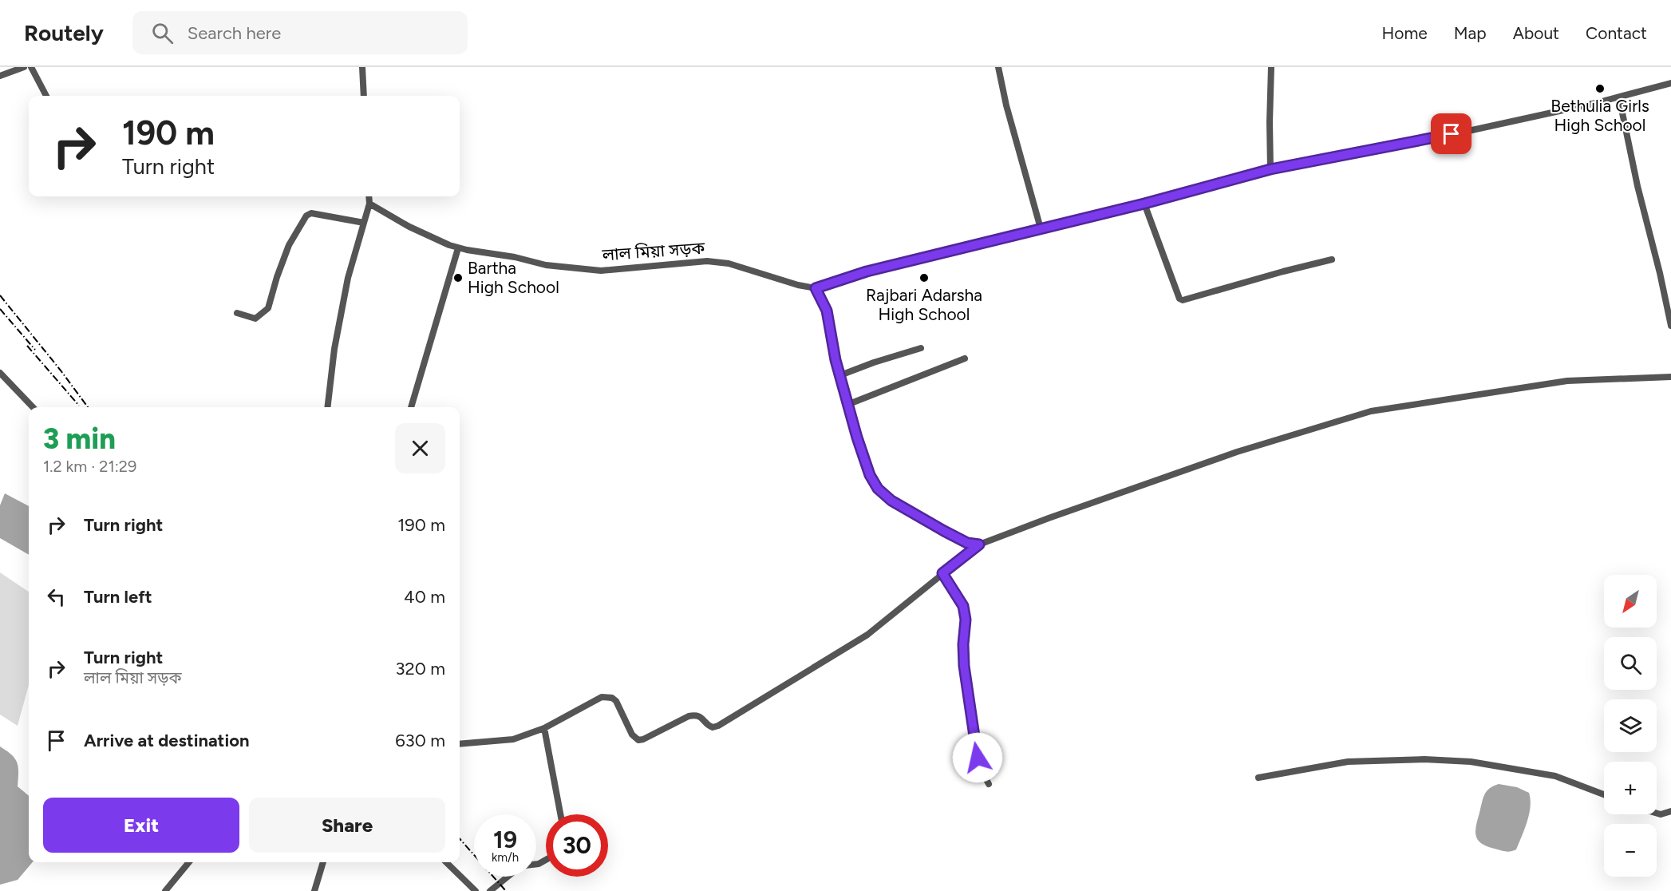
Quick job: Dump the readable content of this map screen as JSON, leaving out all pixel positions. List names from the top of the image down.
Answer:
{
  "streets": {
    "street": ["লাল মিয়া সড়ক"]
  },
  "places": ["Bethulia Girls High School", "Bartha High School", "Rajbari Adarsha High School"],
  "north": "bottom left",
  "page": {
    "header": "Routely",
    "search": "Search here",
    "nav": [
      "Home",
      "Map",
      "About",
      "Contact"
    ],
    "turn": ["190 m", "Turn right"],
    "heading": ["3 min", "1.2 km · 21:29"],
    "list": [
      {
        "name": "Turn right",
        "value": "190 m"
      },
      {
        "name": "Turn left",
        "value": "40 m"
      },
      {
        "name": "Turn right",
        "note": "লাল মিয়া সড়ক",
        "value": "320 m"
      },
      {
        "name": "Arrive at destination",
        "value": "630 m"
      }
    ],
    "map_buttons": ["+", "−"],
    "buttons": ["Exit", "Share"],
    "speed": "19 km/h",
    "limit": "30"
  }
}
